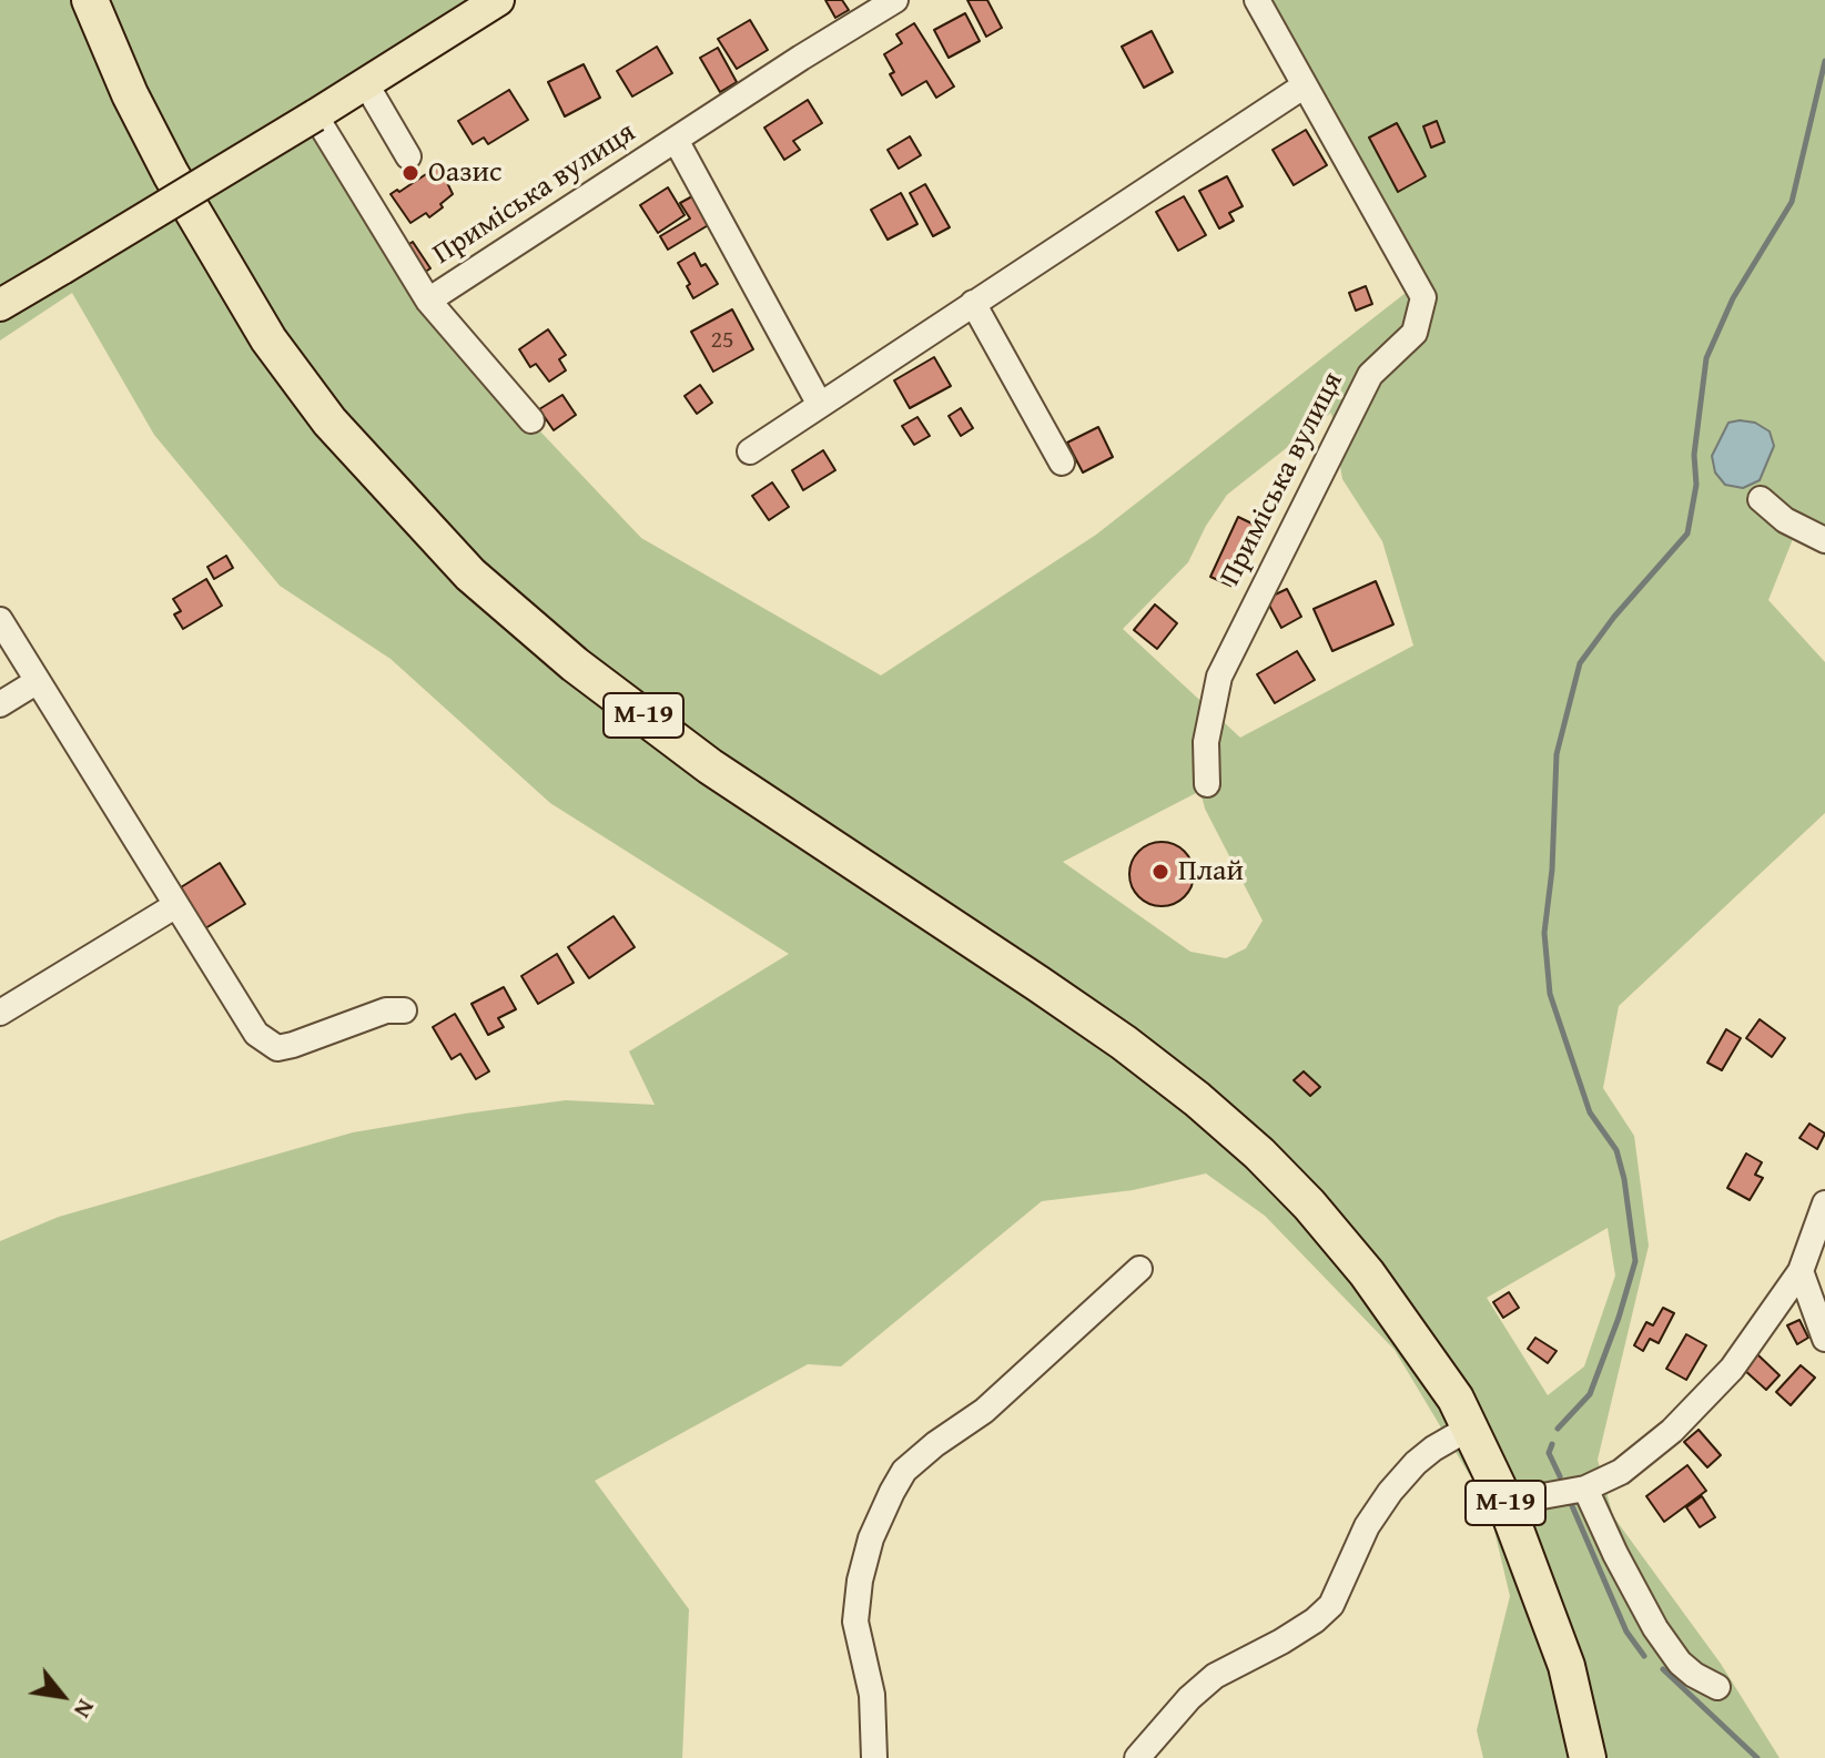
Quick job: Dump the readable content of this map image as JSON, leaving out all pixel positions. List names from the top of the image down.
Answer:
{
  "streets": {
    "highway": ["М-19"],
    "street": ["Приміська вулиця"]
  },
  "places": ["Оазис", "Плай"],
  "house_numbers": ["25"],
  "north": "bottom right"
}
